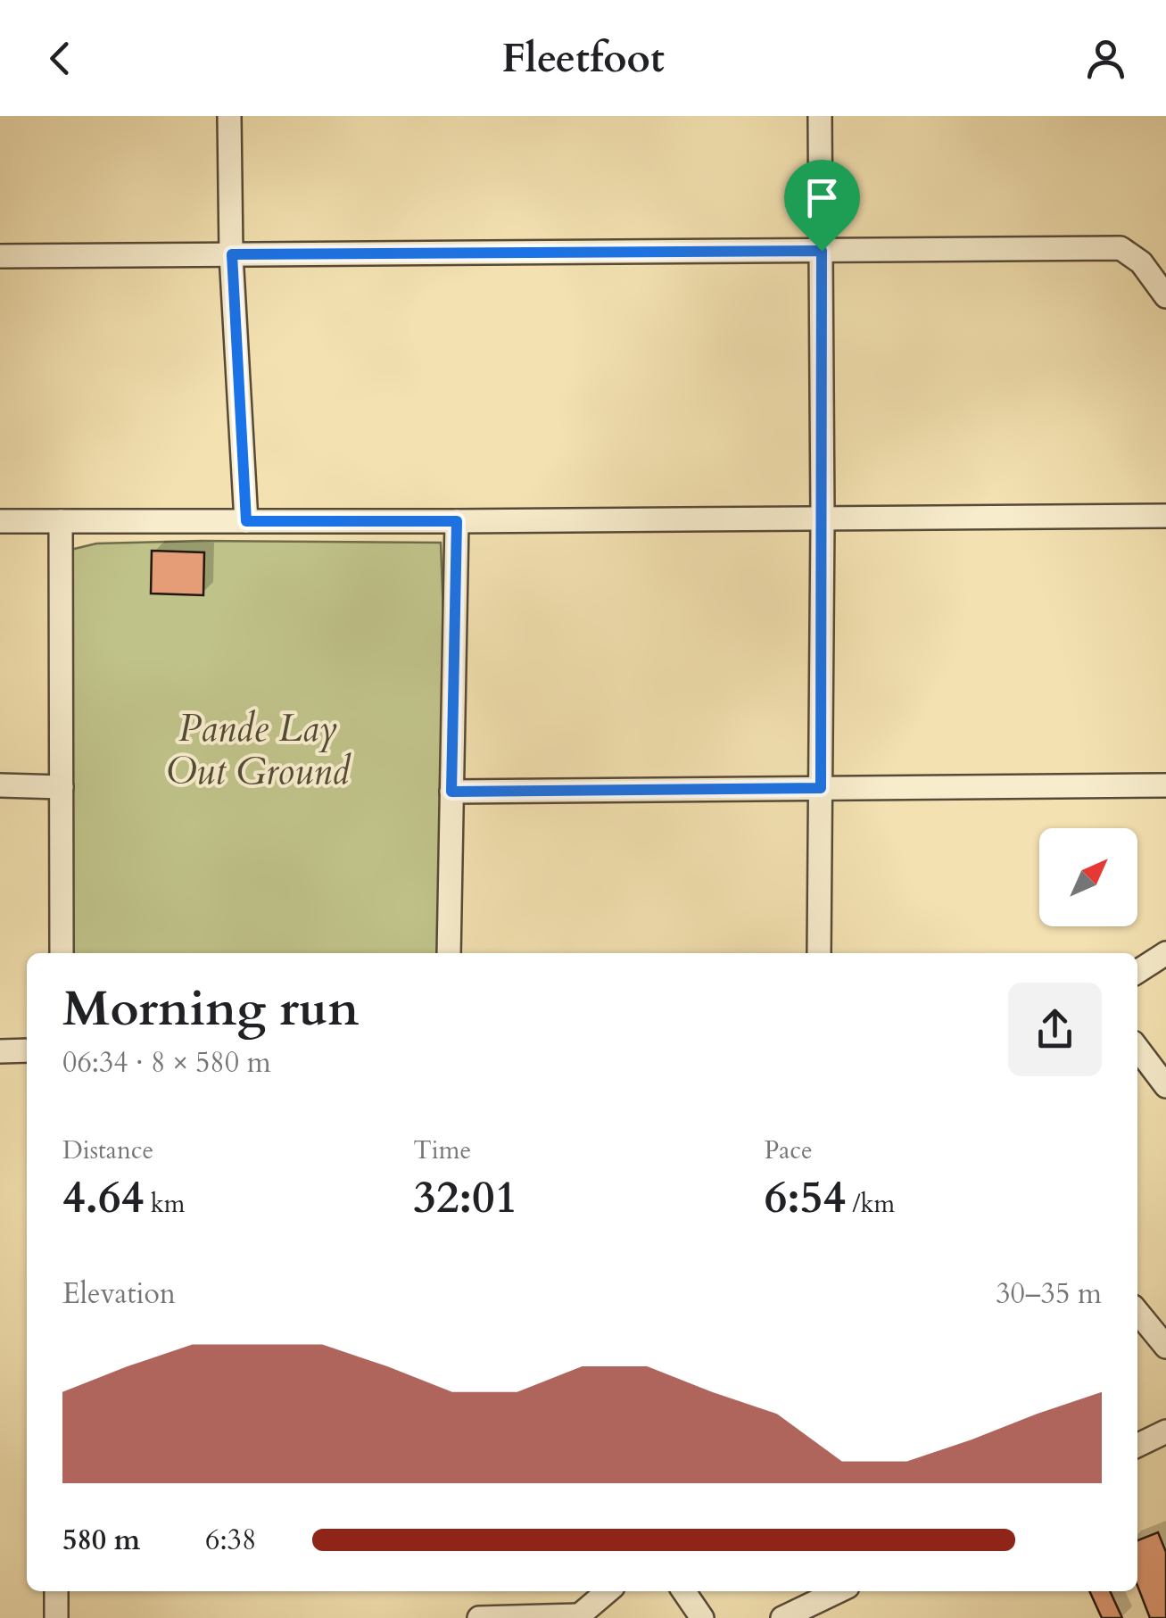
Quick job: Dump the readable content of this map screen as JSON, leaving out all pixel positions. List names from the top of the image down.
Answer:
{
  "parks": ["Pande Lay Out Ground"],
  "north": "top right",
  "page": {
    "header": "Fleetfoot",
    "heading": ["Morning run", "06:34 · 8 × 580 m"],
    "stats": [
      ["Distance", "4.64 km"],
      ["Time", "32:01"],
      ["Pace", "6:54 /km"]
    ],
    "chart": ["Elevation", "30–35 m"],
    "list": [
      {
        "name": "580 m",
        "note": "6:38"
      }
    ]
  }
}
